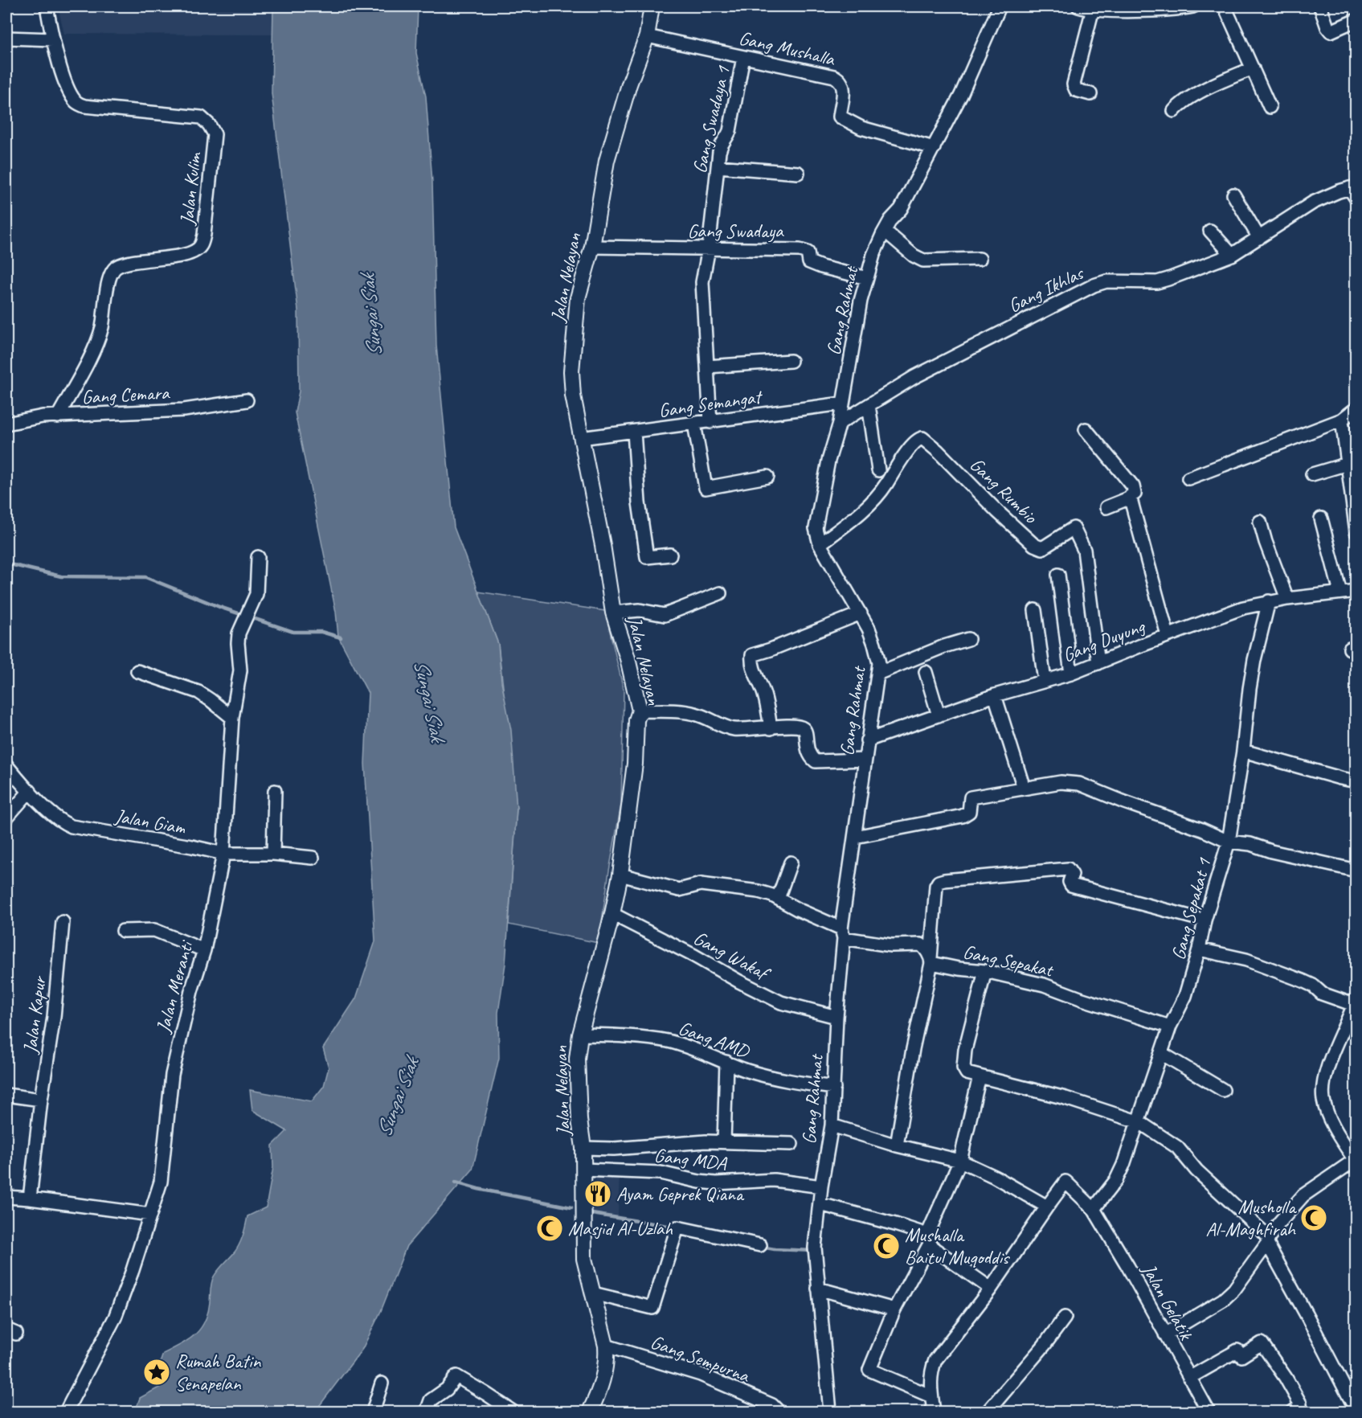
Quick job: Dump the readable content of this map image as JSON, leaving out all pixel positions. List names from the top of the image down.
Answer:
{
  "streets": {
    "main road": ["Jalan Nelayan"],
    "street": [
      "Gang Mushalla",
      "Gang Swadaya 1",
      "Jalan Kulim",
      "Gang Swadaya",
      "Gang Ikhlas",
      "Gang Rahmat",
      "Gang Cemara",
      "Gang Semangat",
      "Gang Rumbio",
      "Gang Duyung",
      "Jalan Giam",
      "Gang Sepakat 1",
      "Gang Wakaf",
      "Gang Sepakat",
      "Jalan Meranti",
      "Jalan Kapur",
      "Gang AMD",
      "Gang MDA",
      "Jalan Gelatik",
      "Gang Sempurna"
    ]
  },
  "crossings": [
    ["Gang Mushalla", "Gang Swadaya 1"],
    ["Gang Mushalla", "Jalan Nelayan"],
    ["Gang Mushalla", "Gang Rahmat"],
    ["Gang Swadaya 1", "Gang Swadaya"],
    ["Gang Swadaya 1", "Gang Semangat"],
    ["Jalan Kulim", "Gang Cemara"],
    ["Gang Swadaya", "Jalan Nelayan"],
    ["Gang Swadaya", "Gang Rahmat"],
    ["Jalan Nelayan", "Gang Semangat"],
    ["Jalan Nelayan", "Gang Wakaf"],
    ["Jalan Nelayan", "Gang Sepakat"],
    ["Jalan Nelayan", "Gang AMD"],
    ["Jalan Nelayan", "Gang MDA"],
    ["Jalan Nelayan", "Gang Sempurna"],
    ["Gang Ikhlas", "Gang Rahmat"],
    ["Gang Rahmat", "Gang Semangat"],
    ["Gang Rahmat", "Gang Rumbio"],
    ["Gang Rahmat", "Gang Duyung"],
    ["Gang Rahmat", "Gang Wakaf"],
    ["Gang Rahmat", "Gang Sepakat"],
    ["Gang Rahmat", "Gang AMD"],
    ["Gang Rahmat", "Gang MDA"],
    ["Gang Rumbio", "Gang Duyung"],
    ["Gang Duyung", "Gang Sepakat 1"],
    ["Jalan Giam", "Jalan Meranti"],
    ["Gang Sepakat 1", "Gang Sepakat"],
    ["Gang Sepakat 1", "Jalan Gelatik"]
  ],
  "water": ["Sungai Siak"],
  "places": {
    "restaurant": ["Ayam Geprek Qiana"],
    "mosque": ["Musholla Al-Maghfirah", "Masjid Al-Uzlah", "Mushalla Baitul Muqoddis"],
    "place": ["Rumah Batin Senapelan"]
  }
}
